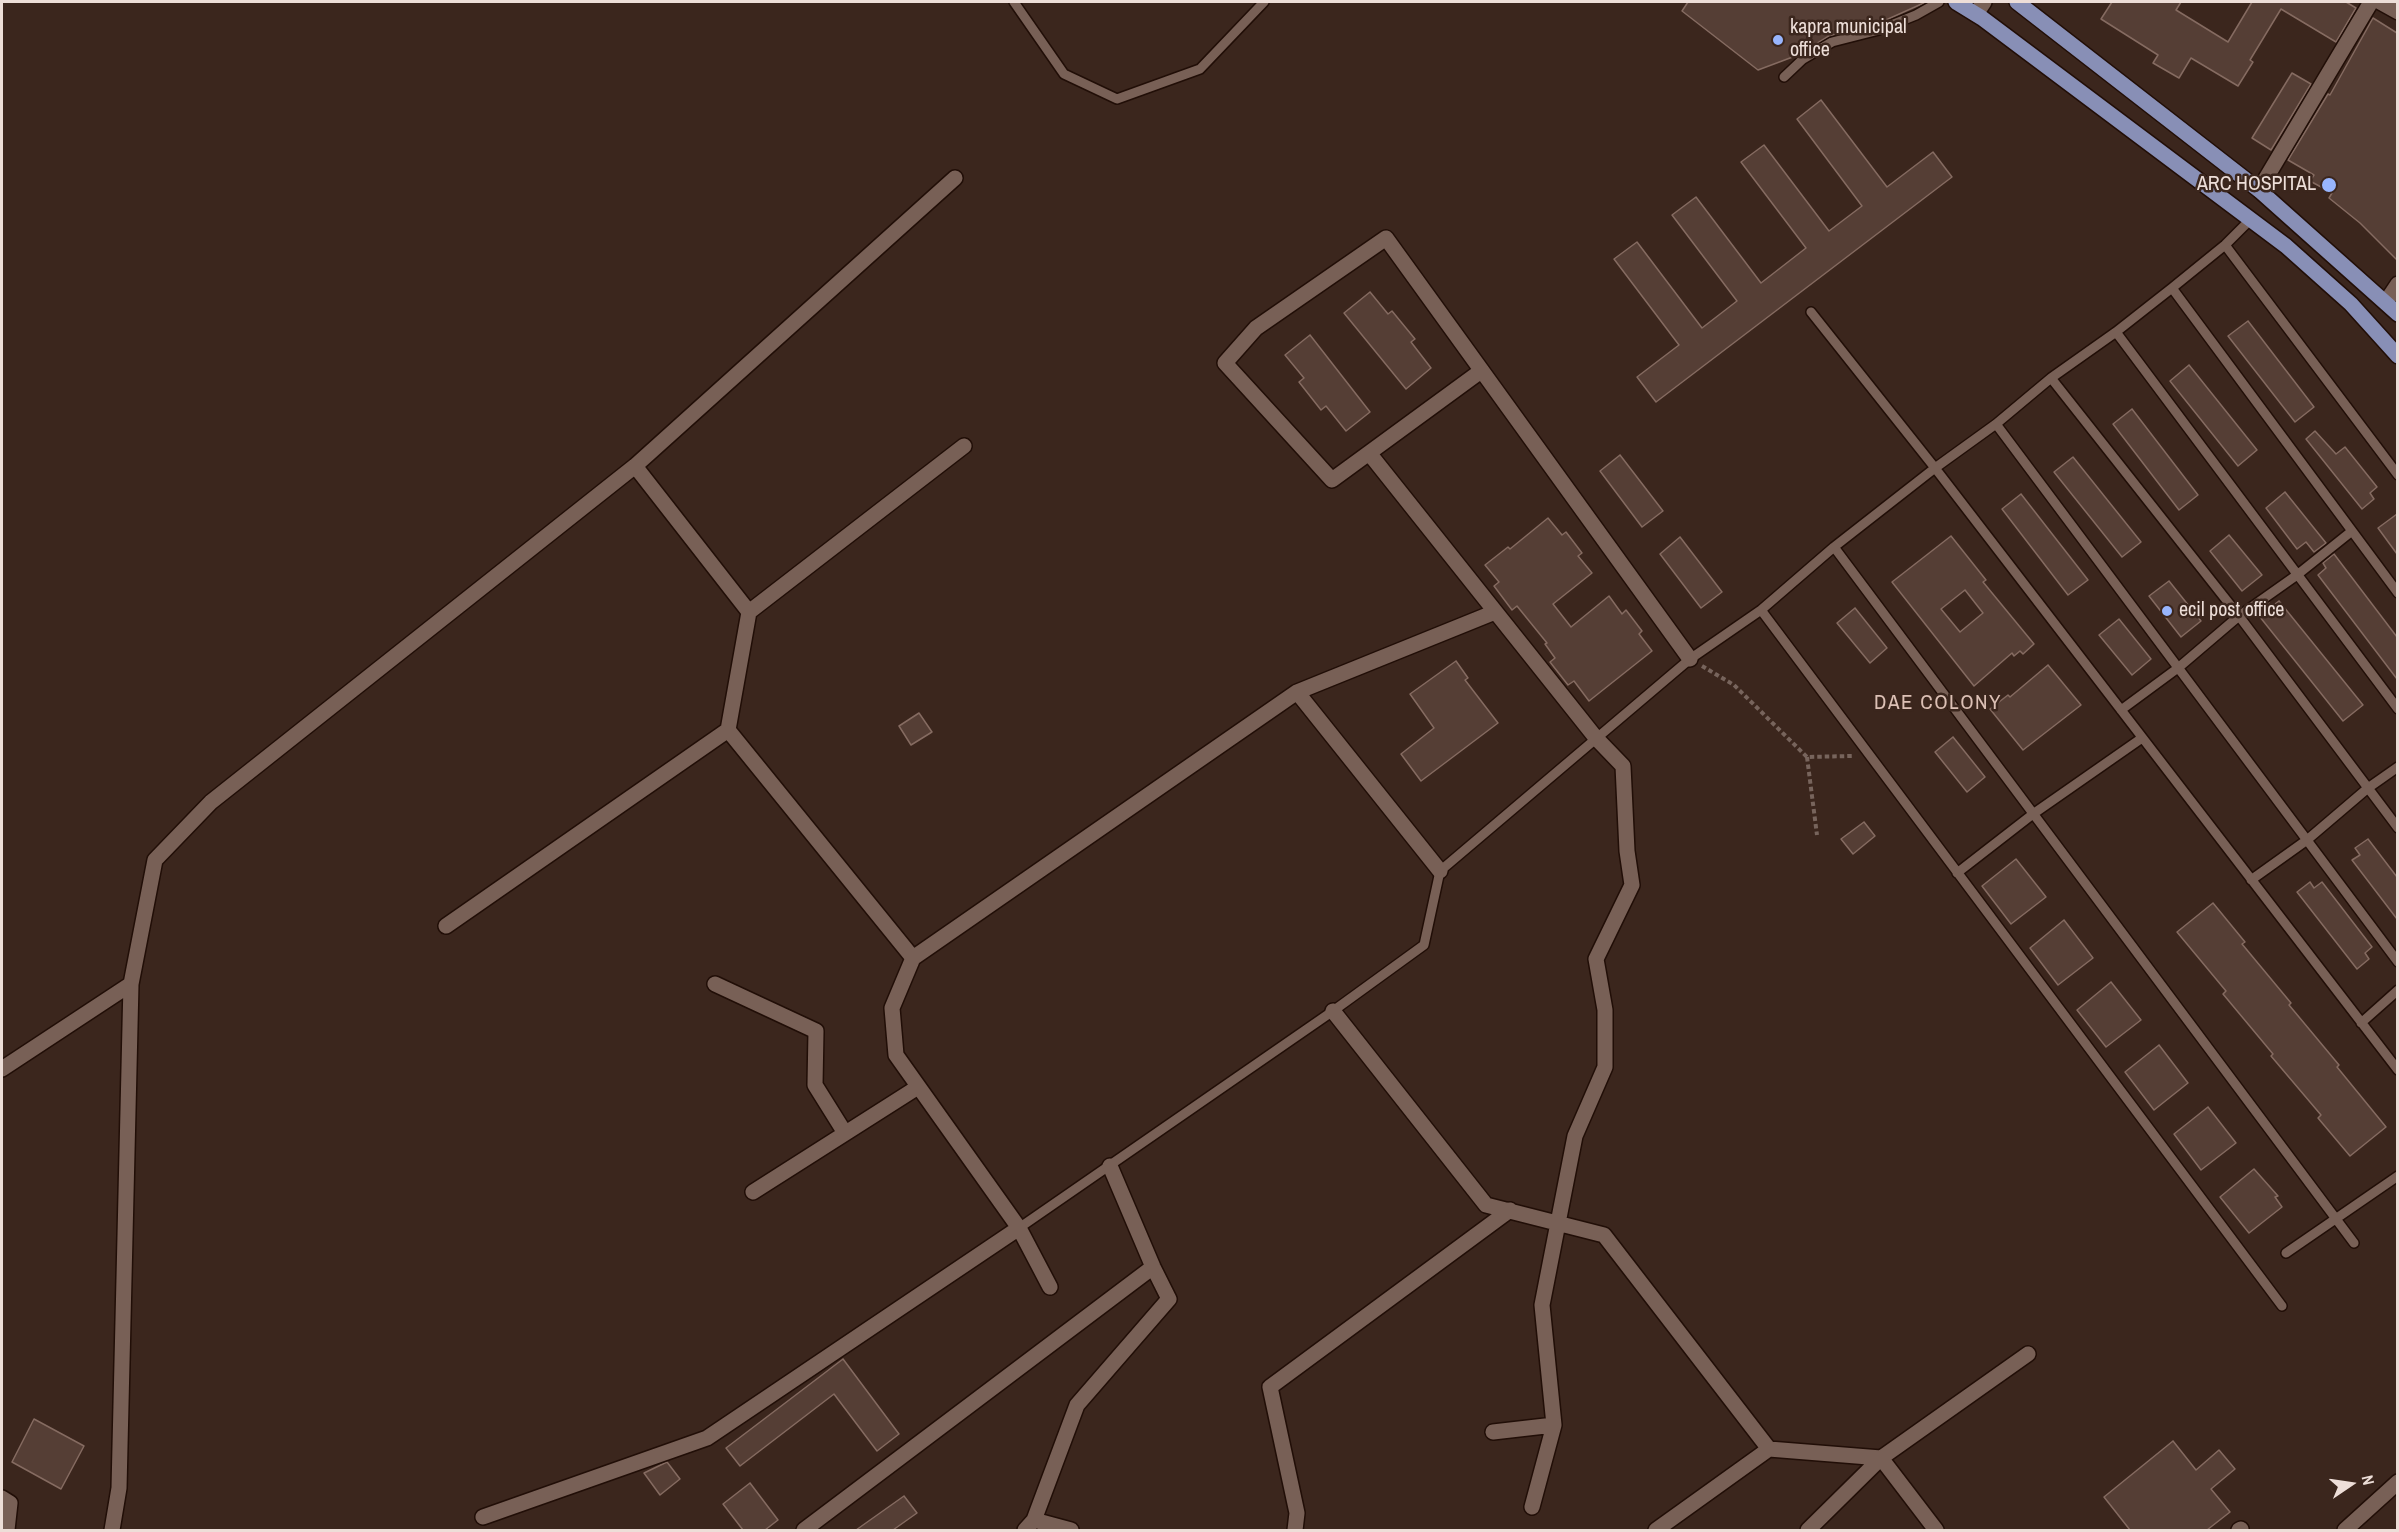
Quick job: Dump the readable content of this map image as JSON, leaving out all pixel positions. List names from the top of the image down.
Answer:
{
  "districts": ["DAE COLONY"],
  "places": ["kapra municipal office", "ARC HOSPITAL", "ecil post office"],
  "north": "right"
}
